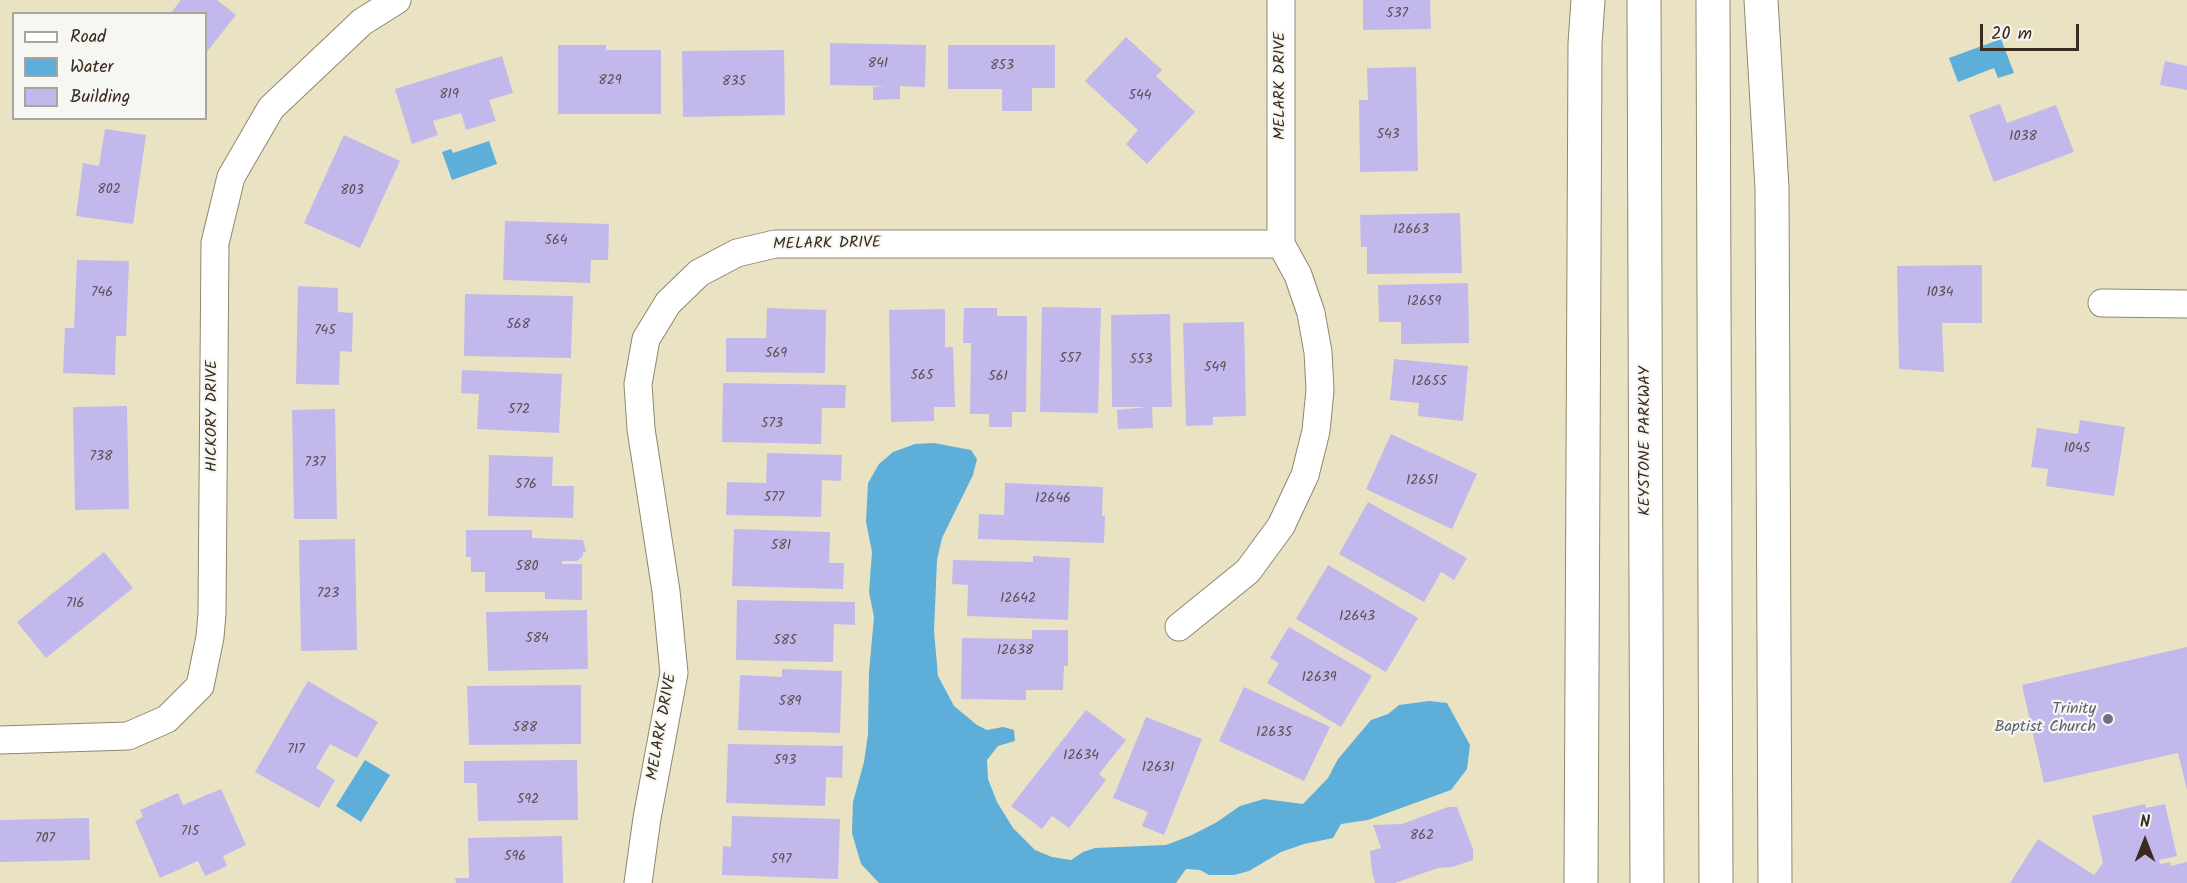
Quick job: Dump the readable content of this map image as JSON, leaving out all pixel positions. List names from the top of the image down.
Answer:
{
  "streets": {
    "highway": ["KEYSTONE PARKWAY"],
    "street": ["MELARK DRIVE", "HICKORY DRIVE"]
  },
  "places": ["Trinity Baptist Church"],
  "house_numbers": [
    "537",
    "841",
    "853",
    "829",
    "835",
    "819",
    "544",
    "543",
    "1038",
    "802",
    "803",
    "12663",
    "564",
    "746",
    "1034",
    "12659",
    "568",
    "745",
    "569",
    "557",
    "553",
    "549",
    "565",
    "561",
    "12655",
    "572",
    "573",
    "1045",
    "738",
    "737",
    "12651",
    "576",
    "577",
    "12646",
    "581",
    "580",
    "723",
    "12642",
    "716",
    "12643",
    "584",
    "585",
    "12638",
    "12639",
    "589",
    "588",
    "12635",
    "717",
    "12634",
    "593",
    "12631",
    "592",
    "715",
    "862",
    "707",
    "596",
    "597"
  ],
  "legend": ["Road", "Water", "Building"],
  "scale_bar": "20 m",
  "north": "top"
}
